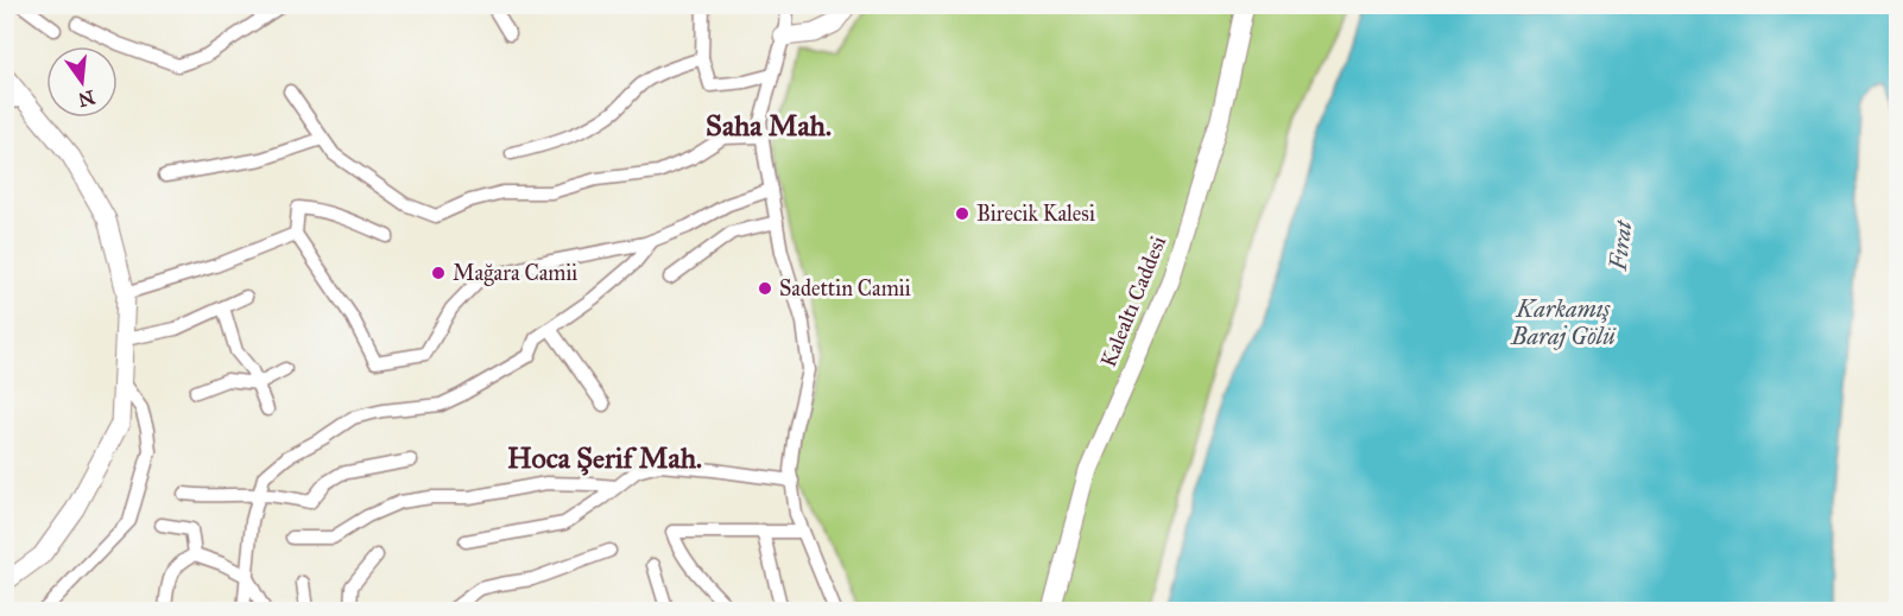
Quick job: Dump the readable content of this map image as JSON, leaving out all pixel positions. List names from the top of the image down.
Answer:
{
  "streets": {
    "street": ["Kalealtı Caddesi"]
  },
  "districts": ["Saha Mah.", "Hoca Şerif Mah."],
  "water": ["Fırat", "Karkamış Baraj Gölü"],
  "places": ["Birecik Kalesi", "Mağara Camii", "Sadettin Camii"],
  "north": "bottom"
}
